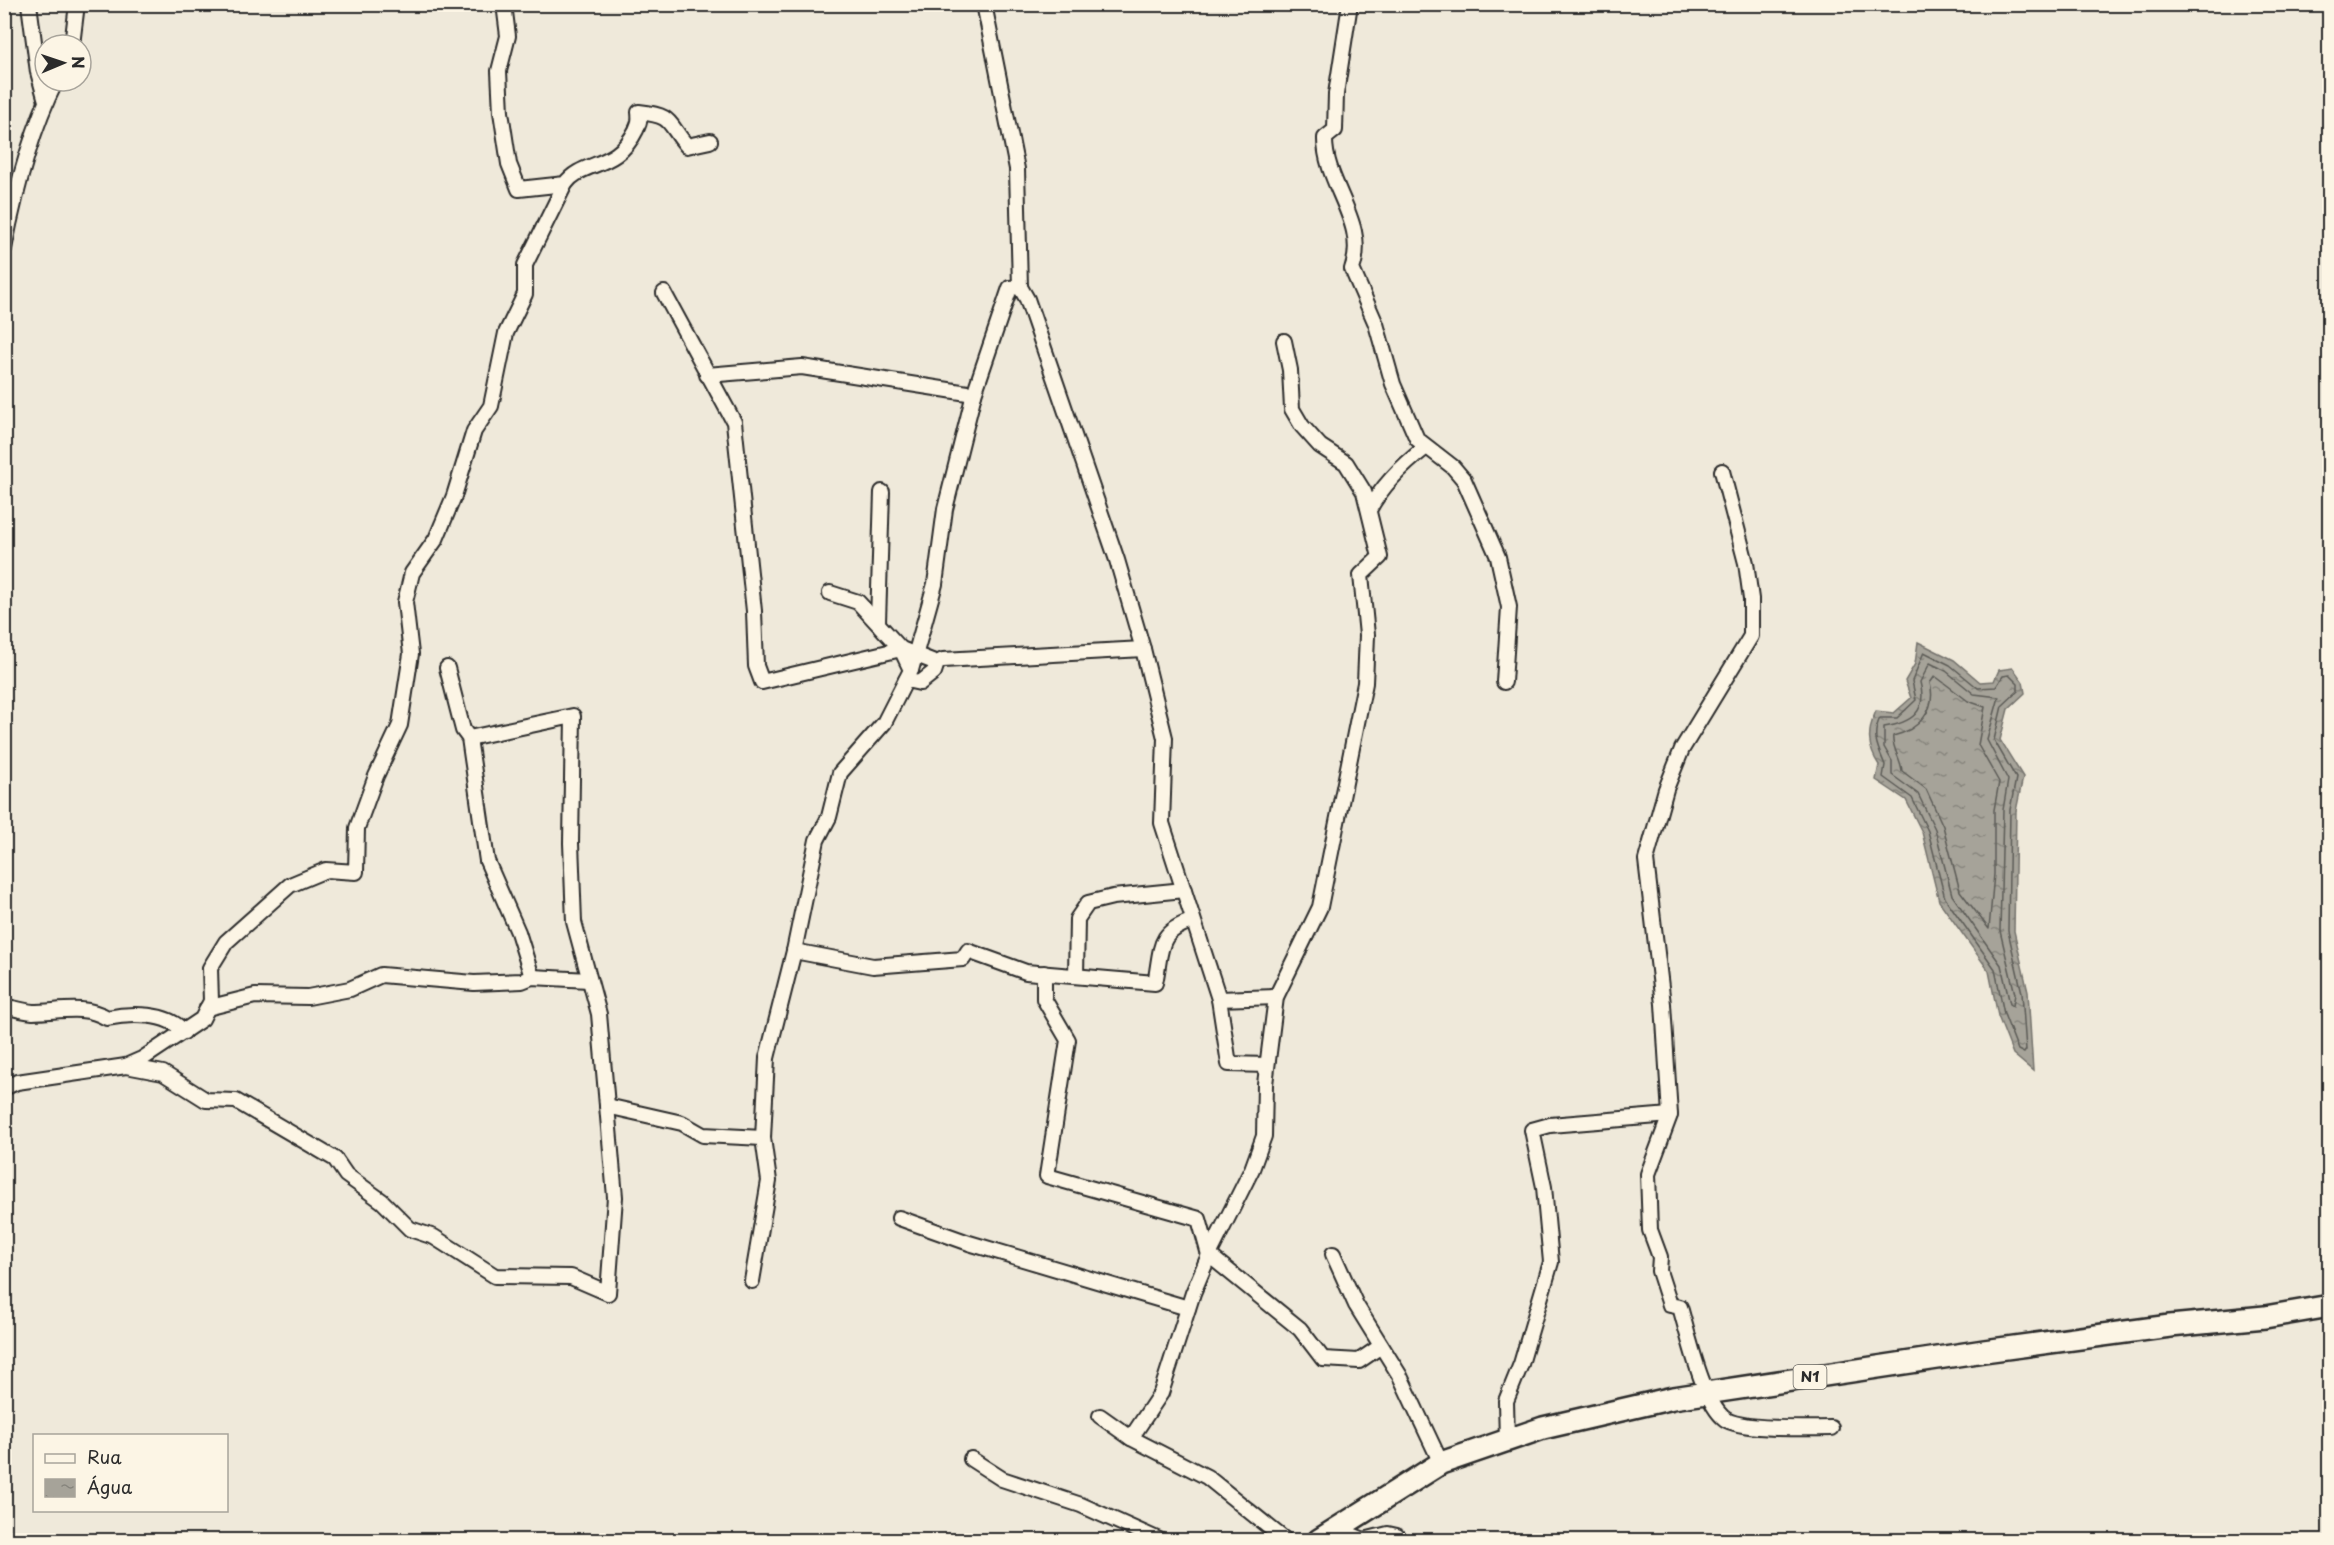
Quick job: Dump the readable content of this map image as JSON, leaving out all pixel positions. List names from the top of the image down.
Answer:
{
  "streets": {
    "highway": ["N1"]
  },
  "legend": ["Rua", "Água"],
  "north": "right"
}
